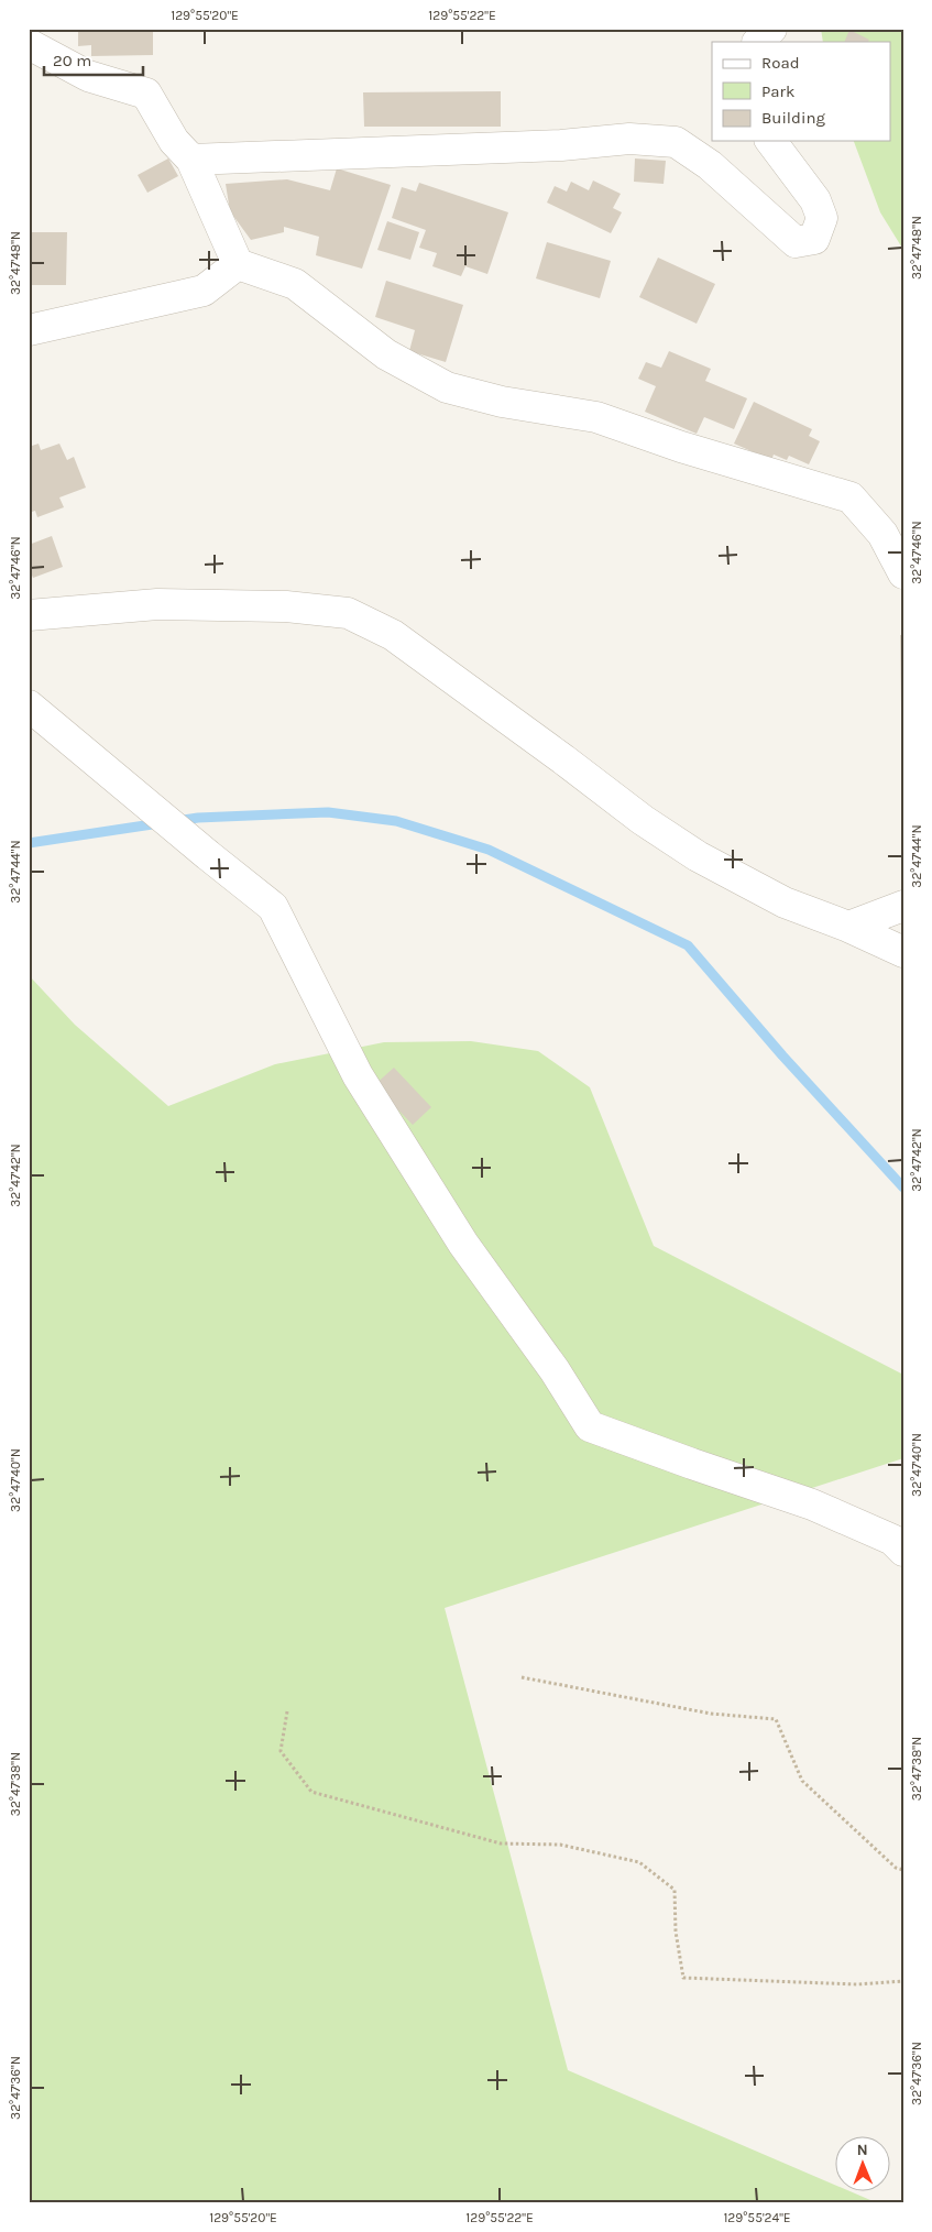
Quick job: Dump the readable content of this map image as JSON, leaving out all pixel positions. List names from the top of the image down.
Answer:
{
  "legend": ["Road", "Park", "Building"],
  "scale_bar": "20 m",
  "north": "top",
  "coordinates": [
    "129°55'20\"E",
    "129°55'22\"E",
    "32°47'48\"N",
    "32°47'46\"N",
    "32°47'44\"N",
    "32°47'42\"N",
    "32°47'40\"N",
    "32°47'38\"N",
    "32°47'36\"N",
    "129°55'24\"E"
  ]
}
